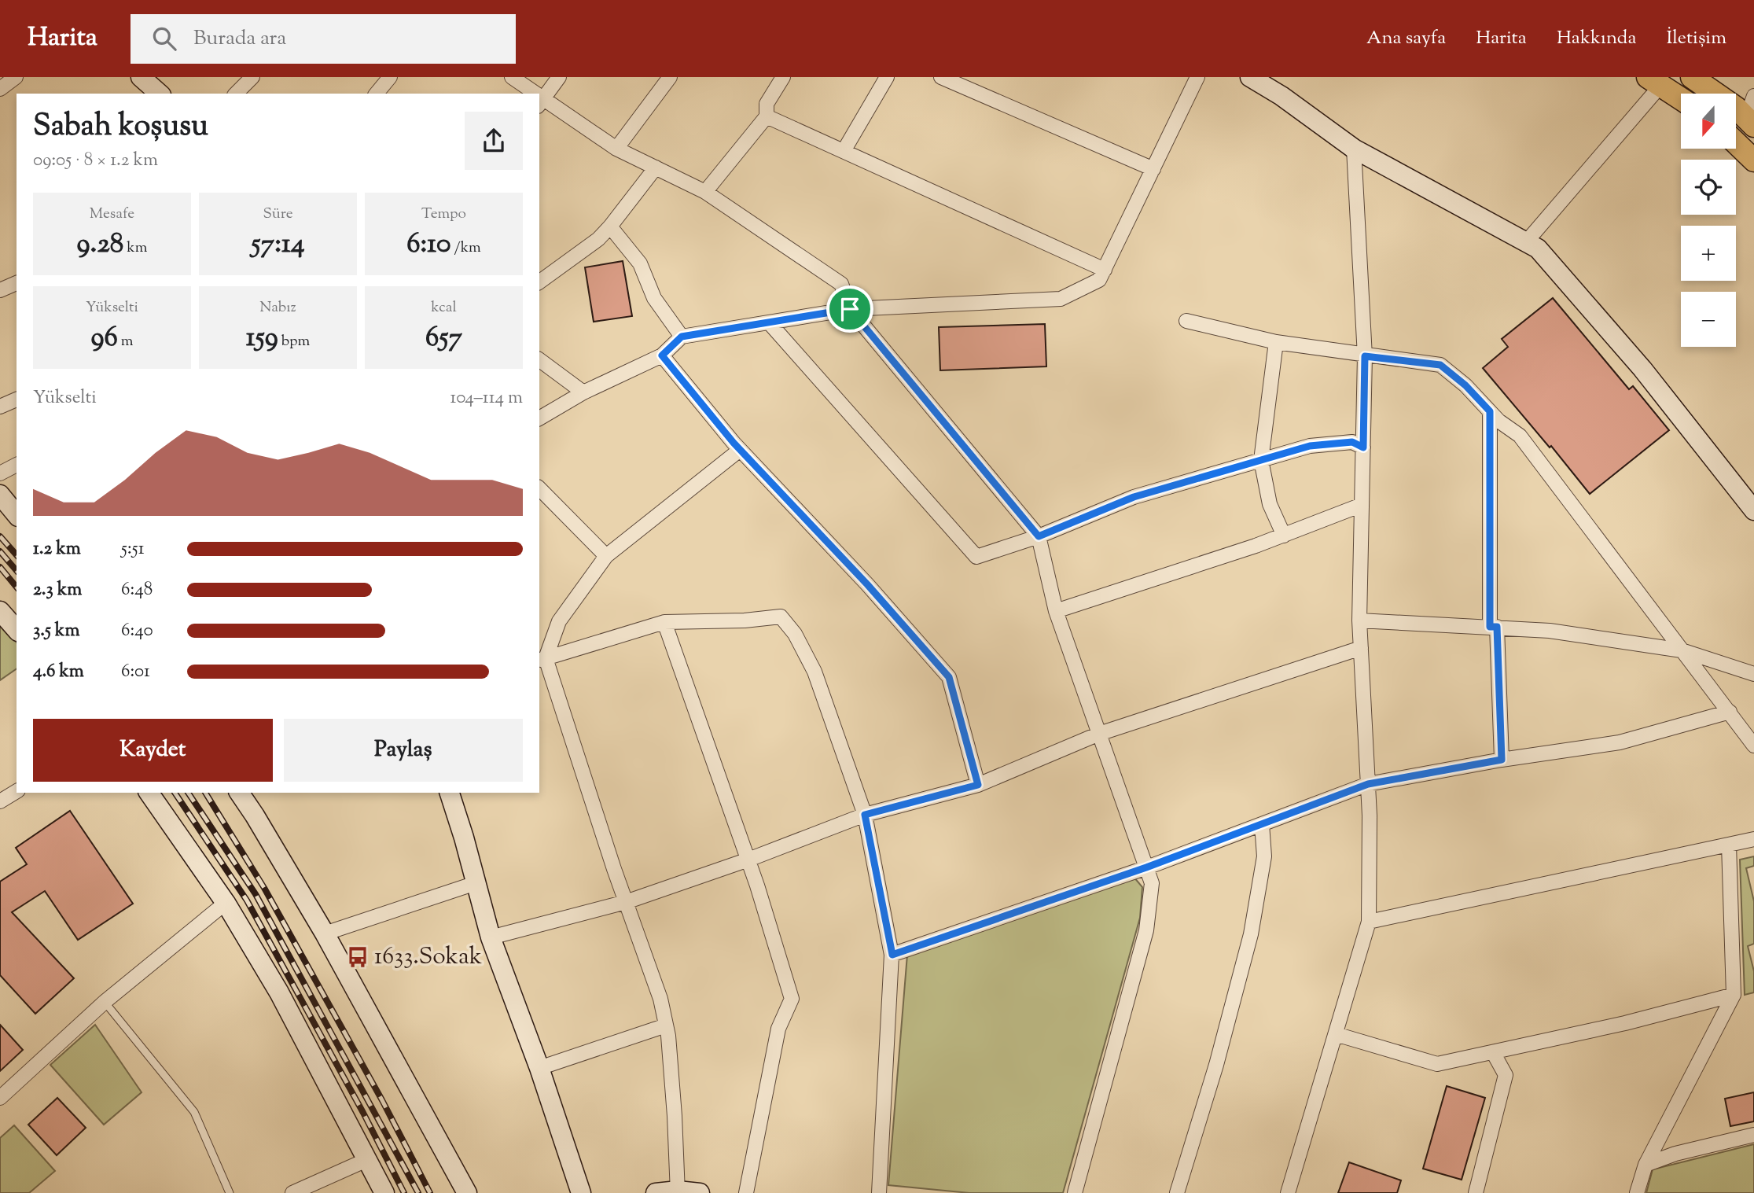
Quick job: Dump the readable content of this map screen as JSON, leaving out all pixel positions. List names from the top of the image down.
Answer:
{
  "places": {
    "bus stop": ["1633.Sokak"]
  },
  "north": "bottom",
  "page": {
    "header": "Harita",
    "search": "Burada ara",
    "nav": [
      "Ana sayfa",
      "Harita",
      "Hakkında",
      "İletişim"
    ],
    "map_buttons": ["+", "−"],
    "heading": ["Sabah koşusu", "09:05 · 8 × 1.2 km"],
    "stats": [
      ["Mesafe", "9.28 km"],
      ["Süre", "57:14"],
      ["Tempo", "6:10 /km"],
      ["Yükselti", "96 m"],
      ["Nabız", "159 bpm"],
      ["kcal", "657"]
    ],
    "chart": ["Yükselti", "104–114 m"],
    "list": [
      {
        "name": "1.2 km",
        "note": "5:51"
      },
      {
        "name": "2.3 km",
        "note": "6:48"
      },
      {
        "name": "3.5 km",
        "note": "6:40"
      },
      {
        "name": "4.6 km",
        "note": "6:01"
      }
    ],
    "buttons": ["Kaydet", "Paylaş"]
  }
}
